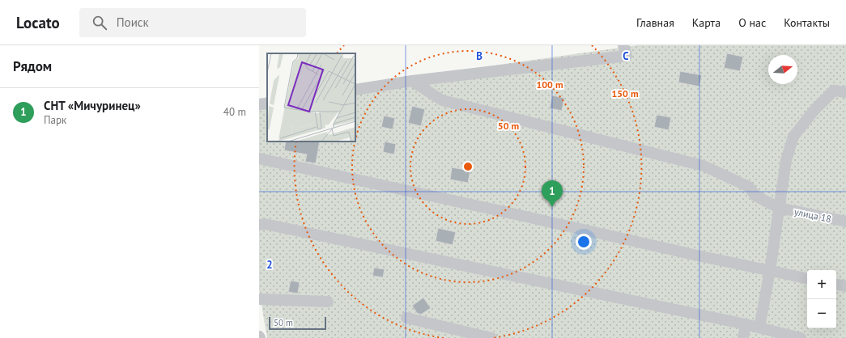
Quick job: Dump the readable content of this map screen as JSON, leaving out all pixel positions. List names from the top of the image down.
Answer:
{
  "streets": {
    "street": ["улица 18"]
  },
  "scale_bar": "50 m",
  "north": "right",
  "page": {
    "header": "Locato",
    "search": "Поиск",
    "nav": [
      "Главная",
      "Карта",
      "О нас",
      "Контакты"
    ],
    "heading": "Рядом",
    "list": [
      {
        "mark": "1",
        "name": "СНТ «Мичуринец»",
        "note": "Парк",
        "value": "40 m"
      }
    ],
    "pins": "1",
    "map_buttons": ["+", "−"],
    "scale": "50 m"
  },
  "grid": {
    "columns": ["B", "C"],
    "rows": ["2"]
  },
  "rings": ["100 m", "150 m", "50 m"]
}
